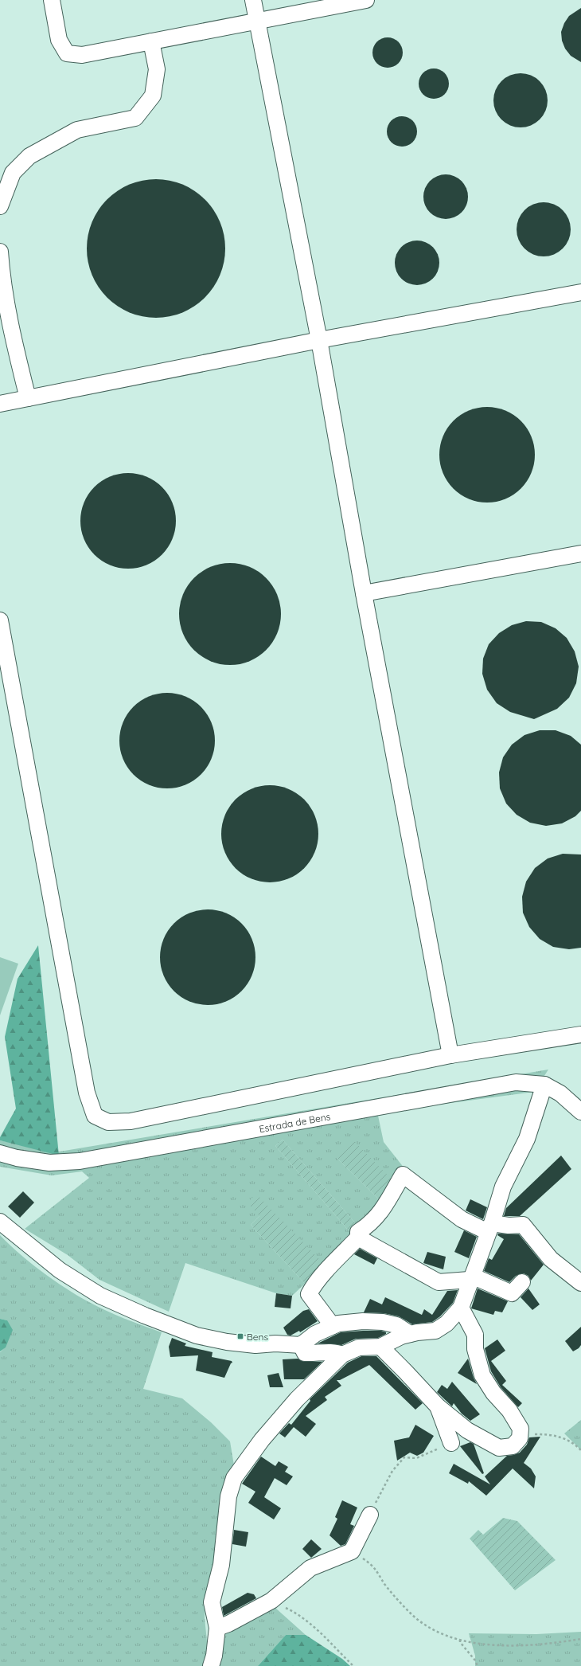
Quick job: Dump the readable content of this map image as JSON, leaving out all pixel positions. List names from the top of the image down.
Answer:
{
  "streets": {
    "street": ["Estrada de Bens"]
  },
  "places": {
    "transit": ["Bens"]
  }
}
